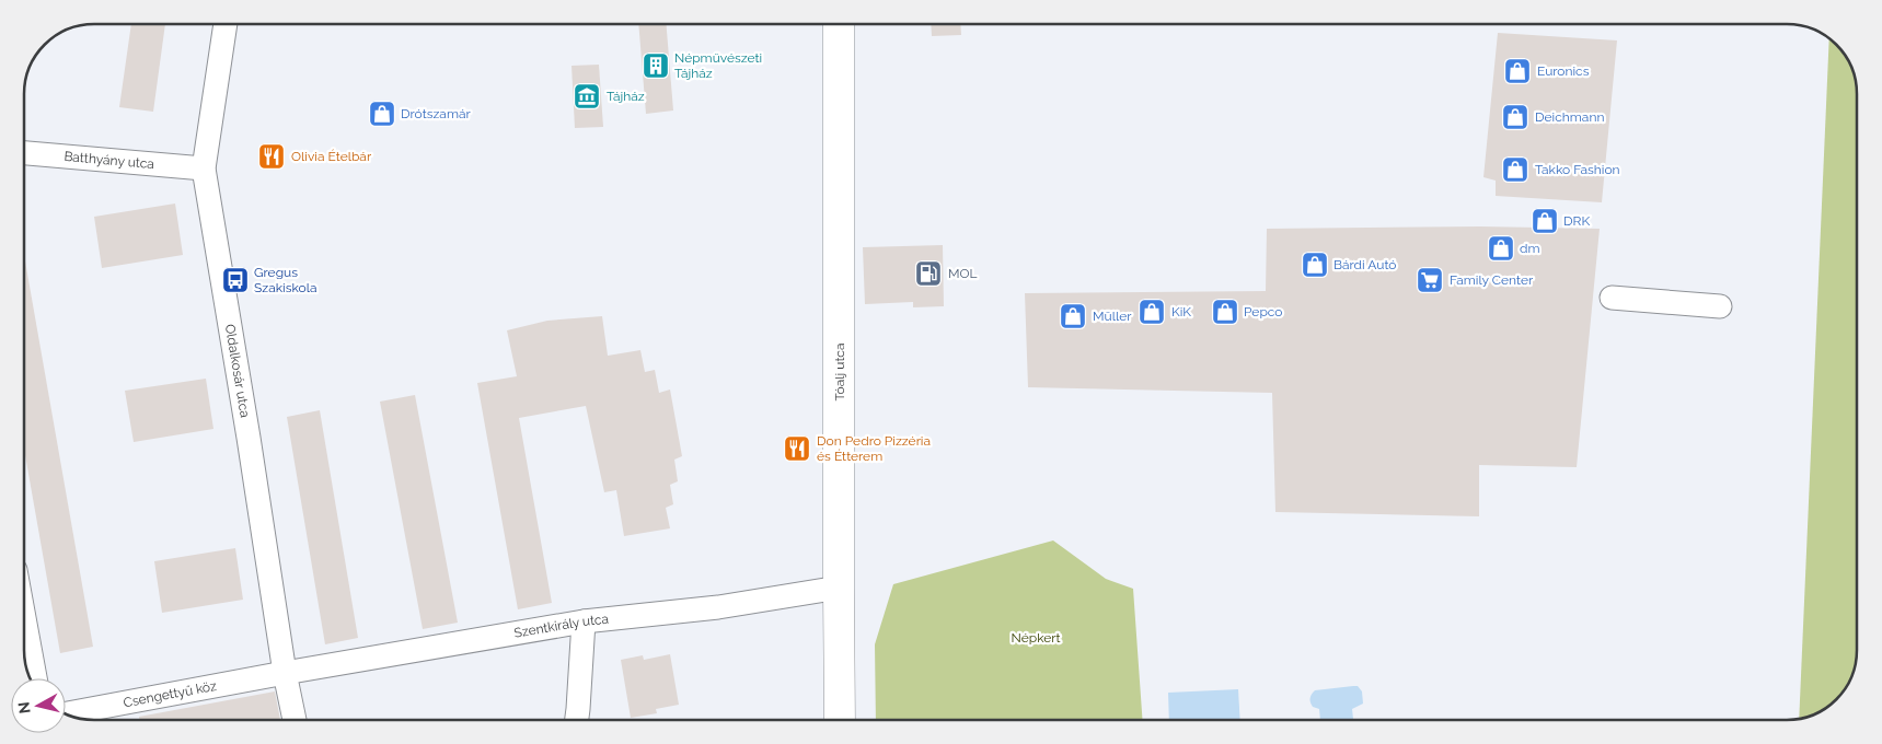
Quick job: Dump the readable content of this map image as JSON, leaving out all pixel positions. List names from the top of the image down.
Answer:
{
  "streets": {
    "street": [
      "Batthyány utca",
      "Oldalkosár utca",
      "Tóalj utca",
      "Szentkirály utca",
      "Csengettyű köz"
    ]
  },
  "crossings": [
    ["Batthyány utca", "Oldalkosár utca"],
    ["Oldalkosár utca", "Szentkirály utca"],
    ["Oldalkosár utca", "Csengettyű köz"],
    ["Tóalj utca", "Szentkirály utca"],
    ["Szentkirály utca", "Csengettyű köz"]
  ],
  "parks": ["Népkert"],
  "places": {
    "building": ["Népművészeti Tájház"],
    "shop": [
      "Euronics",
      "Drótszamár",
      "Deichmann",
      "Takko Fashion",
      "DRK",
      "dm",
      "Bárdi Autó",
      "KiK",
      "Pepco",
      "Müller"
    ],
    "museum": ["Tájház"],
    "restaurant": ["Olivia Ételbár", "Don Pedro Pizzéria és Étterem"],
    "fuel station": ["MOL"],
    "bus stop": ["Gregus Szakiskola"],
    "supermarket": ["Family Center"]
  },
  "north": "left"
}
